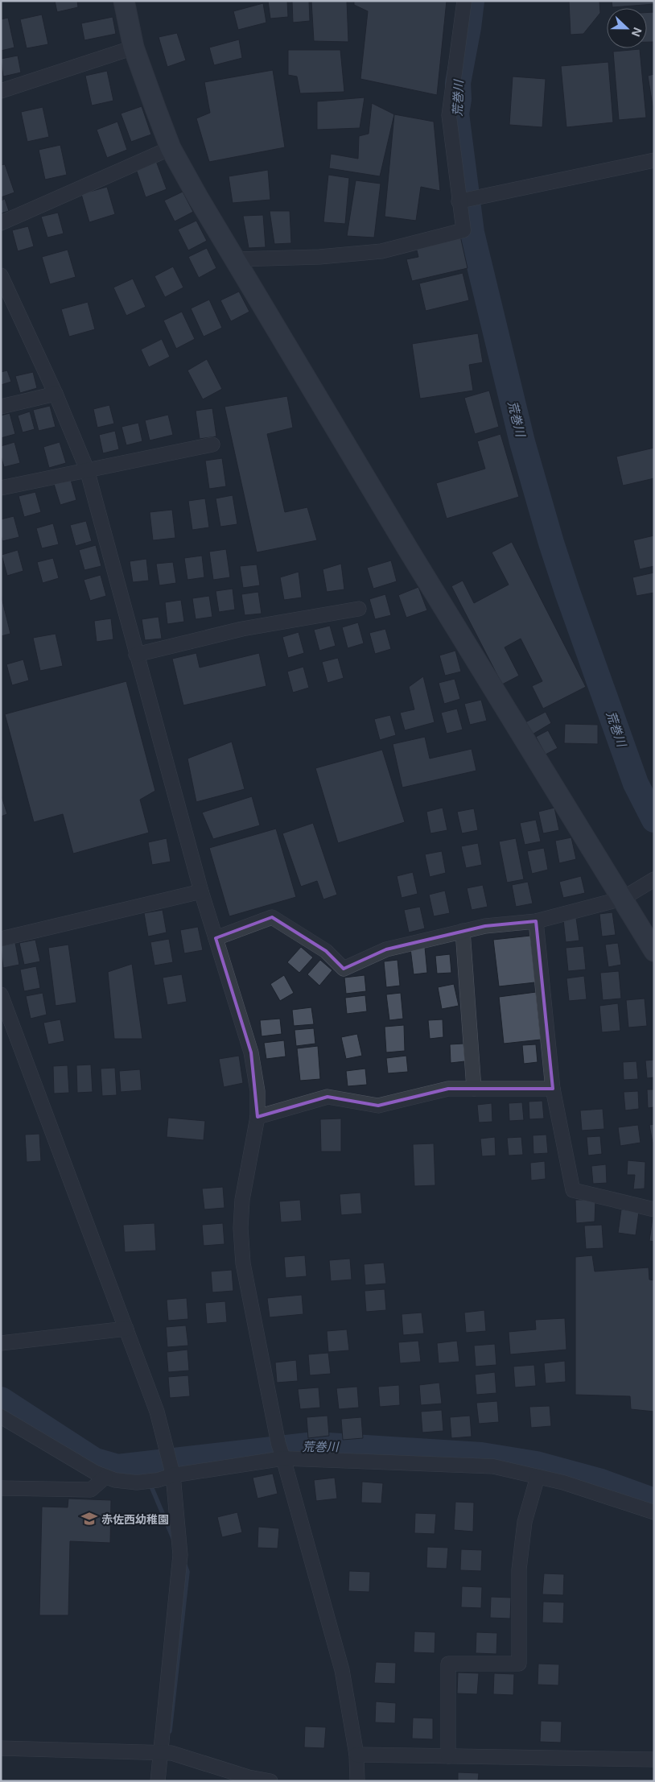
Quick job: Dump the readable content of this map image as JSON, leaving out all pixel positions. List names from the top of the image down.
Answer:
{
  "water": ["荒巻川"],
  "places": {
    "school or university": ["赤佐西幼稚園"]
  },
  "north": "right"
}
